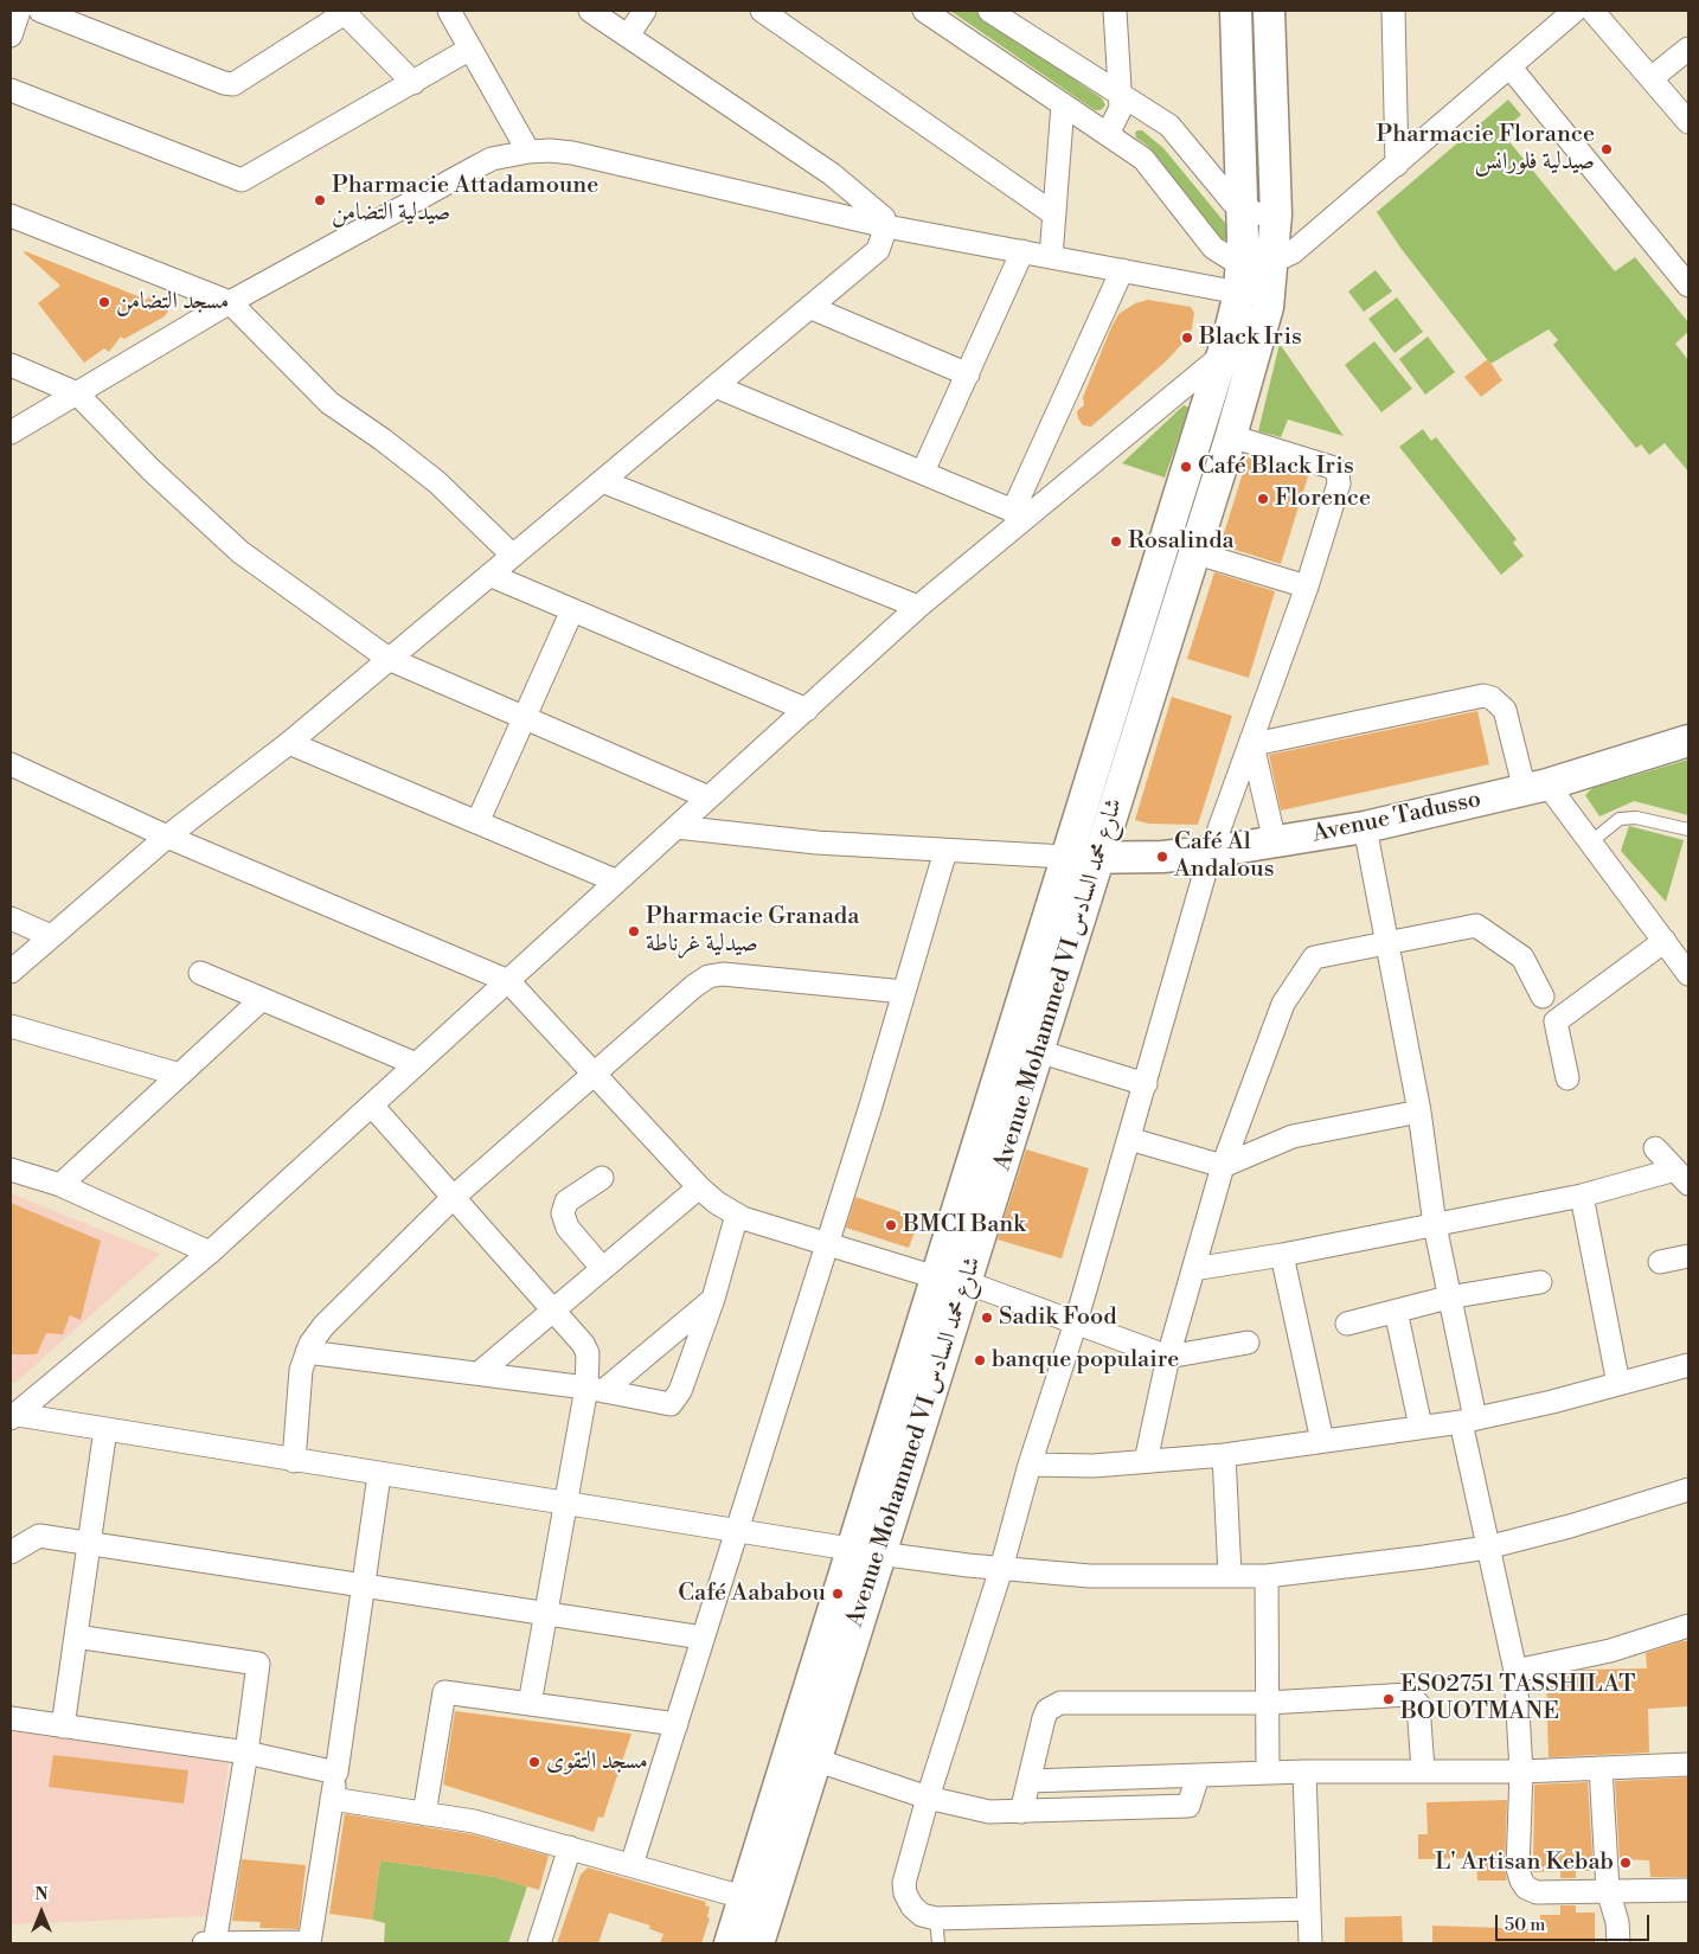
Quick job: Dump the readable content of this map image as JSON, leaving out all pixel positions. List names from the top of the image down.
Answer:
{
  "streets": {
    "main road": ["Avenue Tadusso", "Avenue Mohammed VI شارع محمد السادس"]
  },
  "crossings": [
    ["Avenue Tadusso", "Avenue Mohammed VI شارع محمد السادس"]
  ],
  "places": [
    "Pharmacie Florance صيدلية فلورانس",
    "Pharmacie Attadamoune صيدلية التضامن",
    "مسجد التضامن",
    "Black Iris",
    "Café Black Iris",
    "Florence",
    "Rosalinda",
    "Café Al Andalous",
    "Pharmacie Granada صيدلية غرناطة",
    "BMCI Bank",
    "Sadik Food",
    "banque populaire",
    "Café Aababou",
    "ES02751 TASSHILAT BOUOTMANE",
    "مسجد التقوى",
    "L' Artisan Kebab"
  ],
  "scale_bar": "50 m",
  "north": "top"
}
